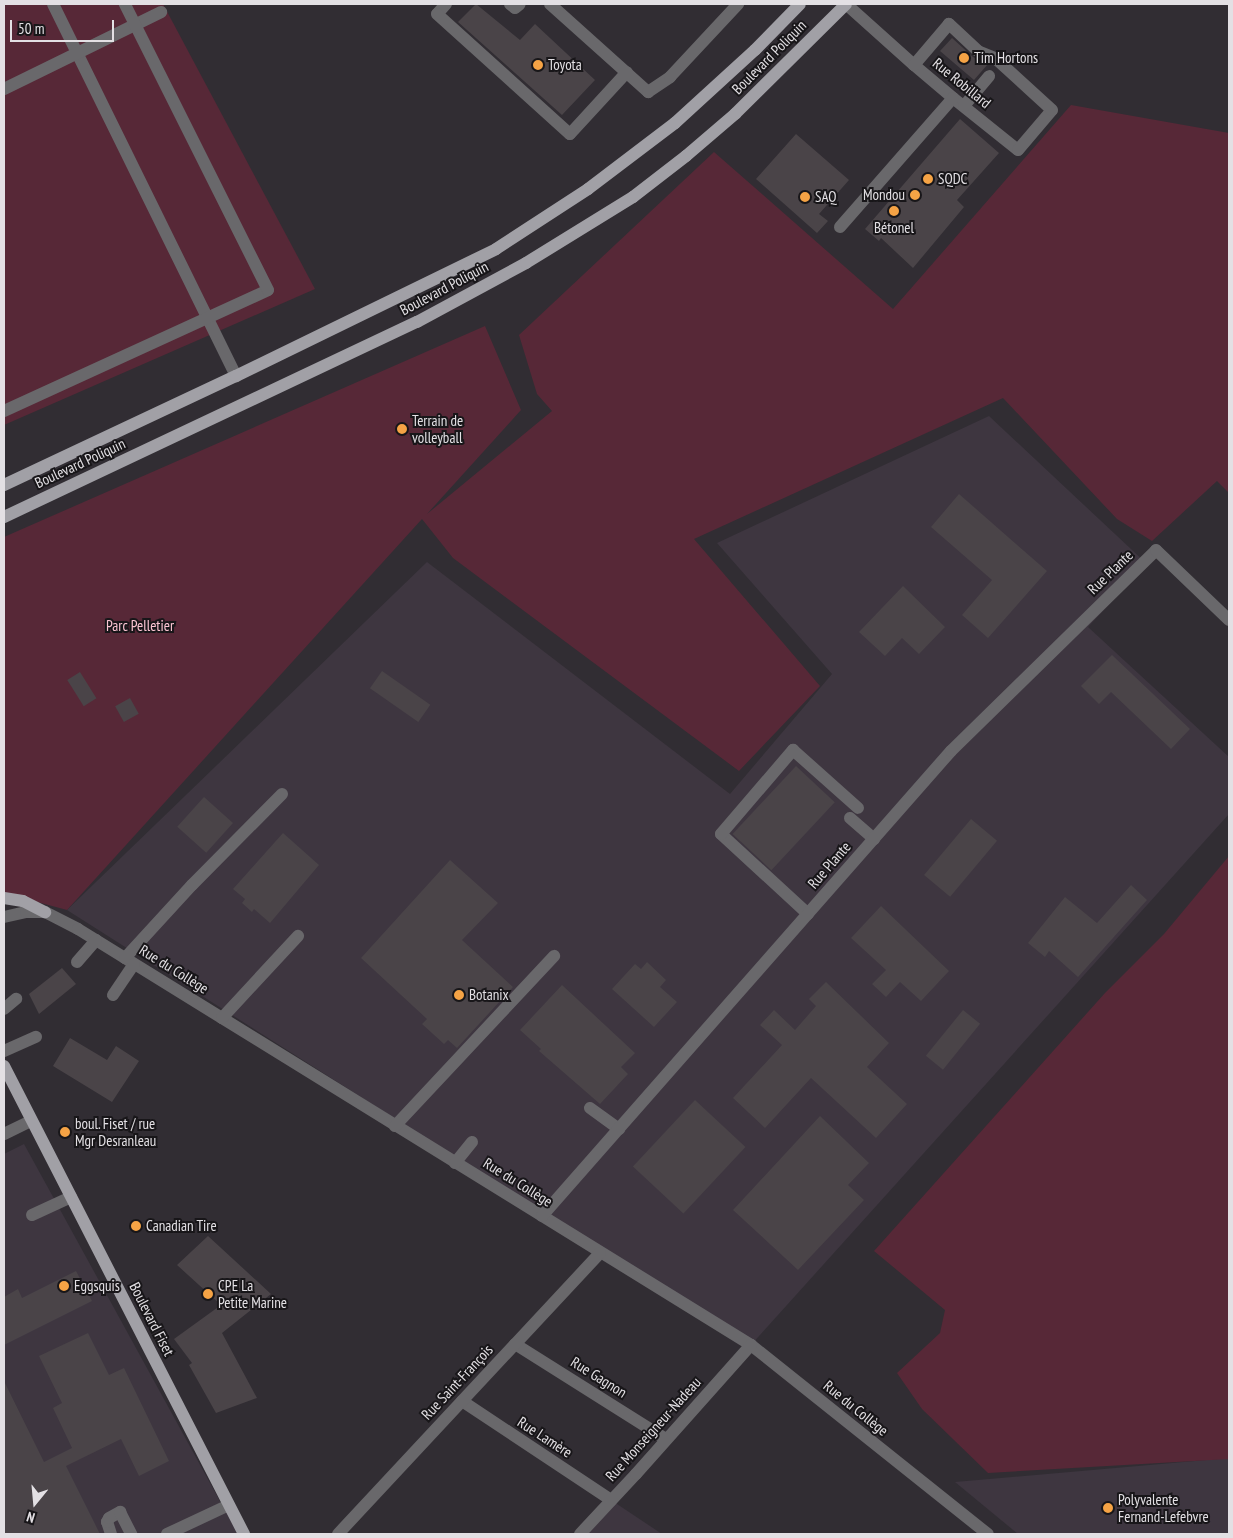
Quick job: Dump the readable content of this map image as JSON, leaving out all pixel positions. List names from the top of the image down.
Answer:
{
  "streets": {
    "main road": ["Boulevard Poliquin", "Boulevard Fiset"],
    "street": [
      "Rue Robillard",
      "Rue Plante",
      "Rue du Collège",
      "Rue Gagnon",
      "Rue Saint-François",
      "Rue Monseigneur-Nadeau",
      "Rue Lamère"
    ]
  },
  "crossings": [
    ["Boulevard Poliquin", "Rue Robillard"],
    ["Rue Plante", "Rue du Collège"],
    ["Rue du Collège", "Rue Saint-François"],
    ["Rue du Collège", "Rue Monseigneur-Nadeau"],
    ["Rue Gagnon", "Rue Saint-François"],
    ["Rue Gagnon", "Rue Monseigneur-Nadeau"],
    ["Rue Saint-François", "Rue Lamère"],
    ["Rue Monseigneur-Nadeau", "Rue Lamère"]
  ],
  "parks": ["Parc Pelletier"],
  "places": [
    "Tim Hortons",
    "Toyota",
    "SQDC",
    "Mondou",
    "SAQ",
    "Bétonel",
    "Terrain de volleyball",
    "Botanix",
    "boul. Fiset / rue Mgr Desranleau",
    "Canadian Tire",
    "Eggsquis",
    "CPE La Petite Marine",
    "Polyvalente Fernand-Lefebvre"
  ],
  "scale_bar": "50 m",
  "north": "bottom"
}
